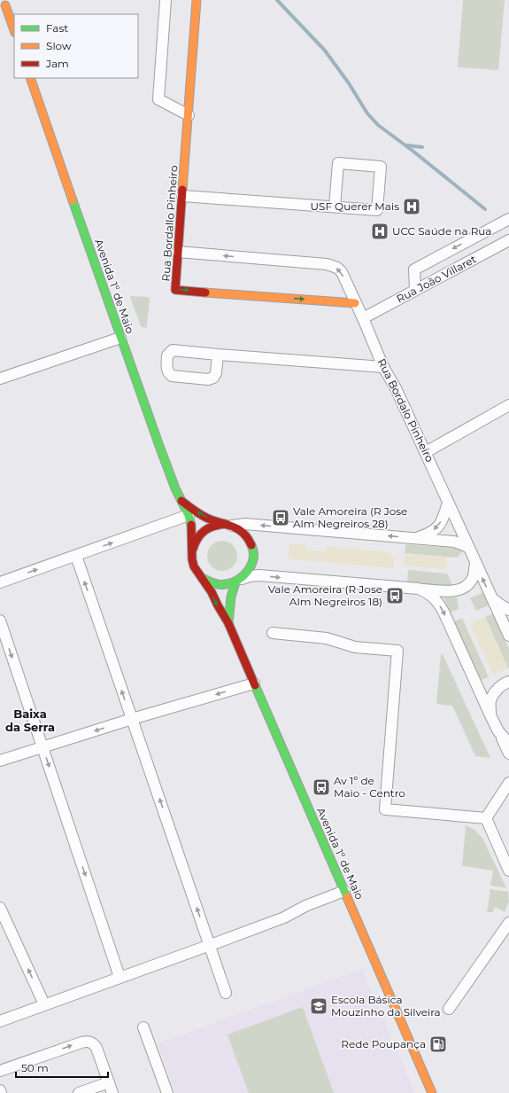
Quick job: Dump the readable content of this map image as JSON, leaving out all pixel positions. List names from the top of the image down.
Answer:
{
  "streets": {
    "main road": ["Rua Bordallo Pinheiro", "Avenida 1º de Maio"],
    "street": ["Rua João Villaret", "Rua Bordalo Pinheiro"]
  },
  "crossings": [
    ["Rua Bordallo Pinheiro", "Rua Bordalo Pinheiro"],
    ["Rua João Villaret", "Rua Bordalo Pinheiro"]
  ],
  "one_way": ["Rua Bordallo Pinheiro"],
  "districts": ["Baixa da Serra"],
  "places": {
    "hospital": ["USF Querer Mais", "UCC Saúde na Rua"],
    "bus stop": ["Vale Amoreira (R Jose Alm Negreiros 28)", "Vale Amoreira (R Jose Alm Negreiros 18)", "Av 1º de Maio - Centro"],
    "school or university": ["Escola Básica Mouzinho da Silveira"],
    "fuel station": ["Rede Poupança"]
  },
  "legend": ["Fast", "Slow", "Jam"],
  "scale_bar": "50 m"
}
